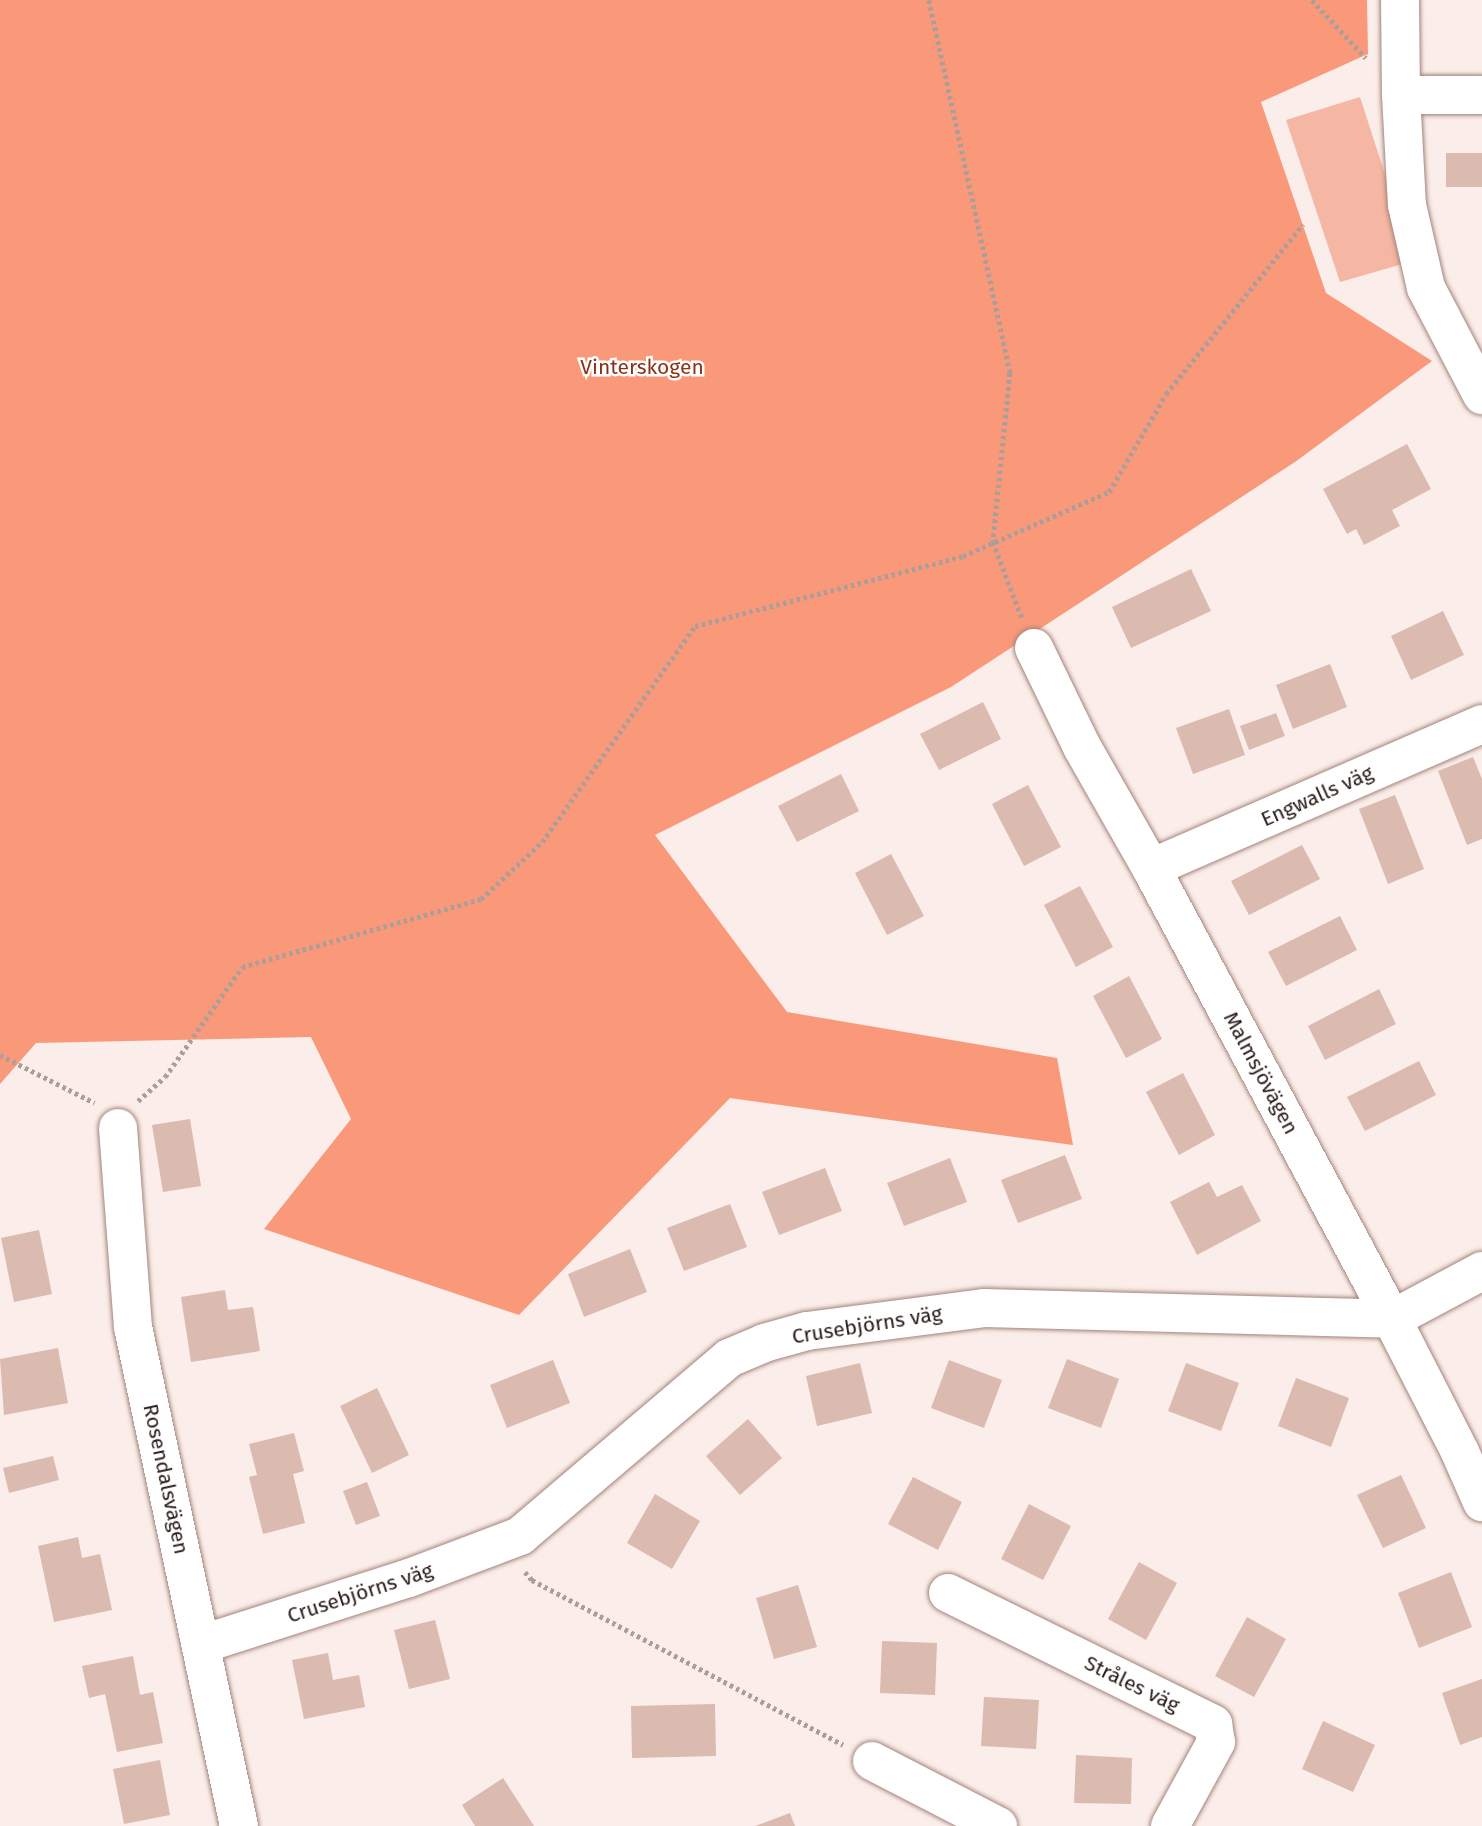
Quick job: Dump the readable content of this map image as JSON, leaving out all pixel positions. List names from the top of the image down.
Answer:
{
  "streets": {
    "street": [
      "Engwalls väg",
      "Malmsjövägen",
      "Crusebjörns väg",
      "Rosendalsvägen",
      "Stråles väg"
    ]
  },
  "crossings": [
    ["Engwalls väg", "Malmsjövägen"],
    ["Malmsjövägen", "Crusebjörns väg"],
    ["Crusebjörns väg", "Rosendalsvägen"]
  ],
  "parks": ["Vinterskogen"]
}
